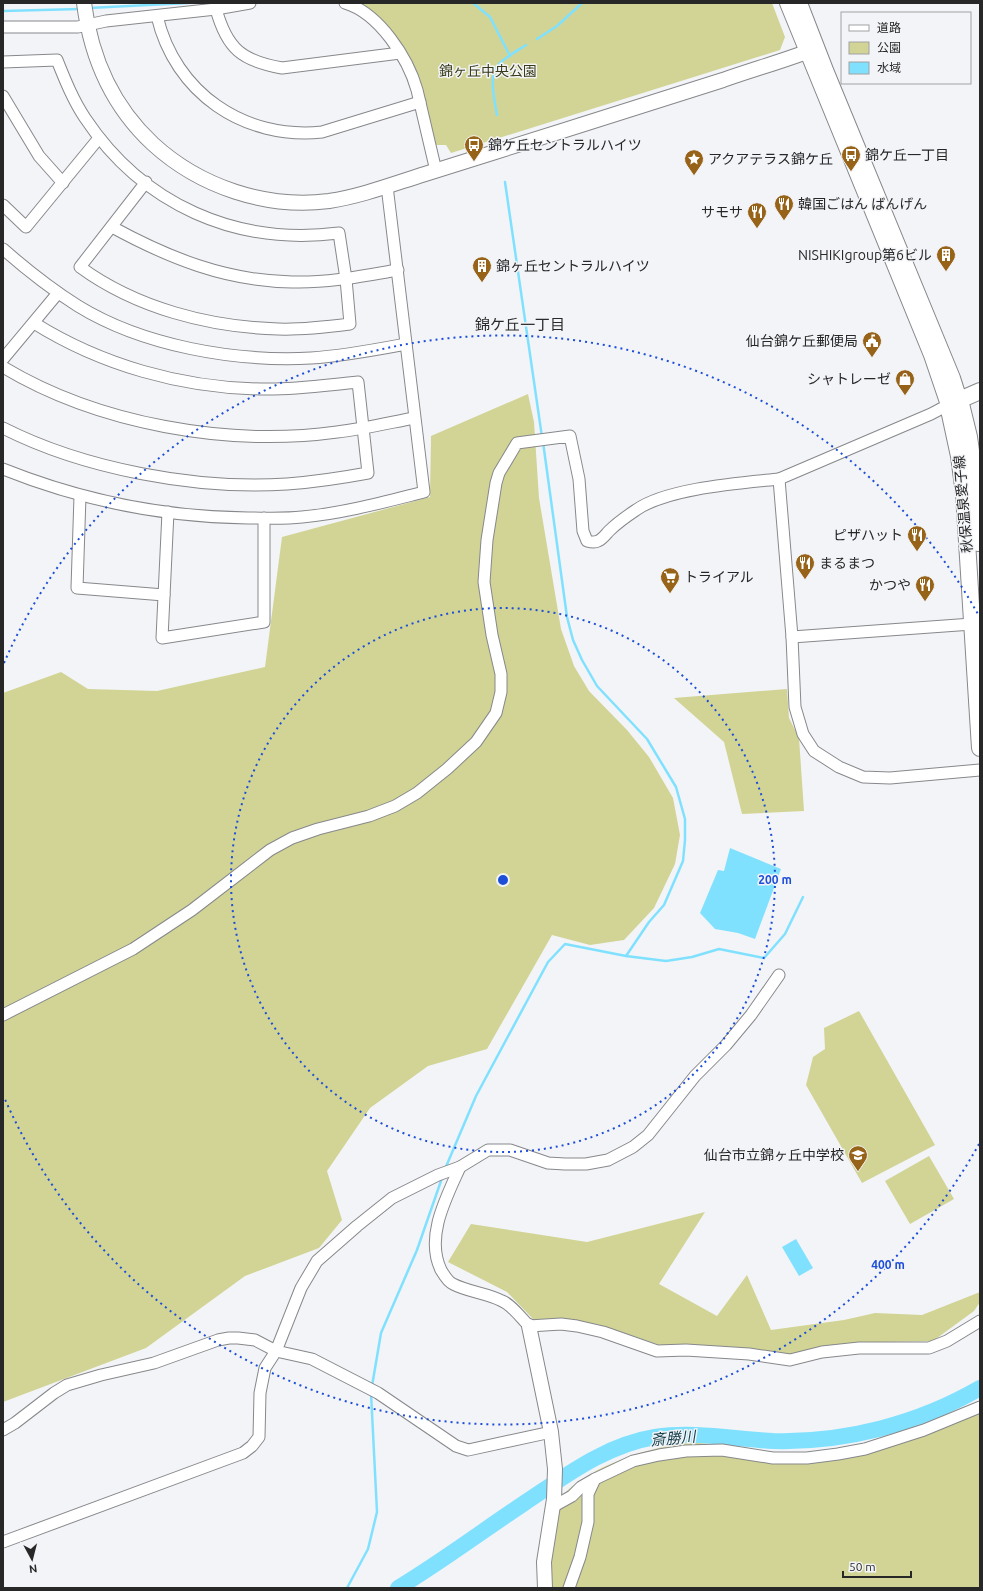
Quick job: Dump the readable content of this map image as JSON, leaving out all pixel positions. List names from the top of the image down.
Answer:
{
  "streets": {
    "main road": ["秋保温泉愛子線"]
  },
  "districts": ["錦ケ丘一丁目"],
  "water": ["斎勝川"],
  "parks": ["錦ヶ丘中央公園"],
  "places": {
    "bus stop": ["錦ケ丘セントラルハイツ", "錦ケ丘一丁目"],
    "place": ["アクアテラス錦ケ丘"],
    "restaurant": [
      "韓国ごはん ばんげん",
      "サモサ",
      "ピザハット",
      "まるまつ",
      "かつや"
    ],
    "building": ["NISHIKIgroup第6ビル", "錦ヶ丘セントラルハイツ"],
    "public building": ["仙台錦ケ丘郵便局"],
    "shop": ["シャトレーゼ"],
    "supermarket": ["トライアル"],
    "school or university": ["仙台市立錦ヶ丘中学校"]
  },
  "legend": ["道路", "公園", "水域"],
  "scale_bar": "50 m",
  "north": "bottom",
  "rings": ["200 m", "400 m"]
}
